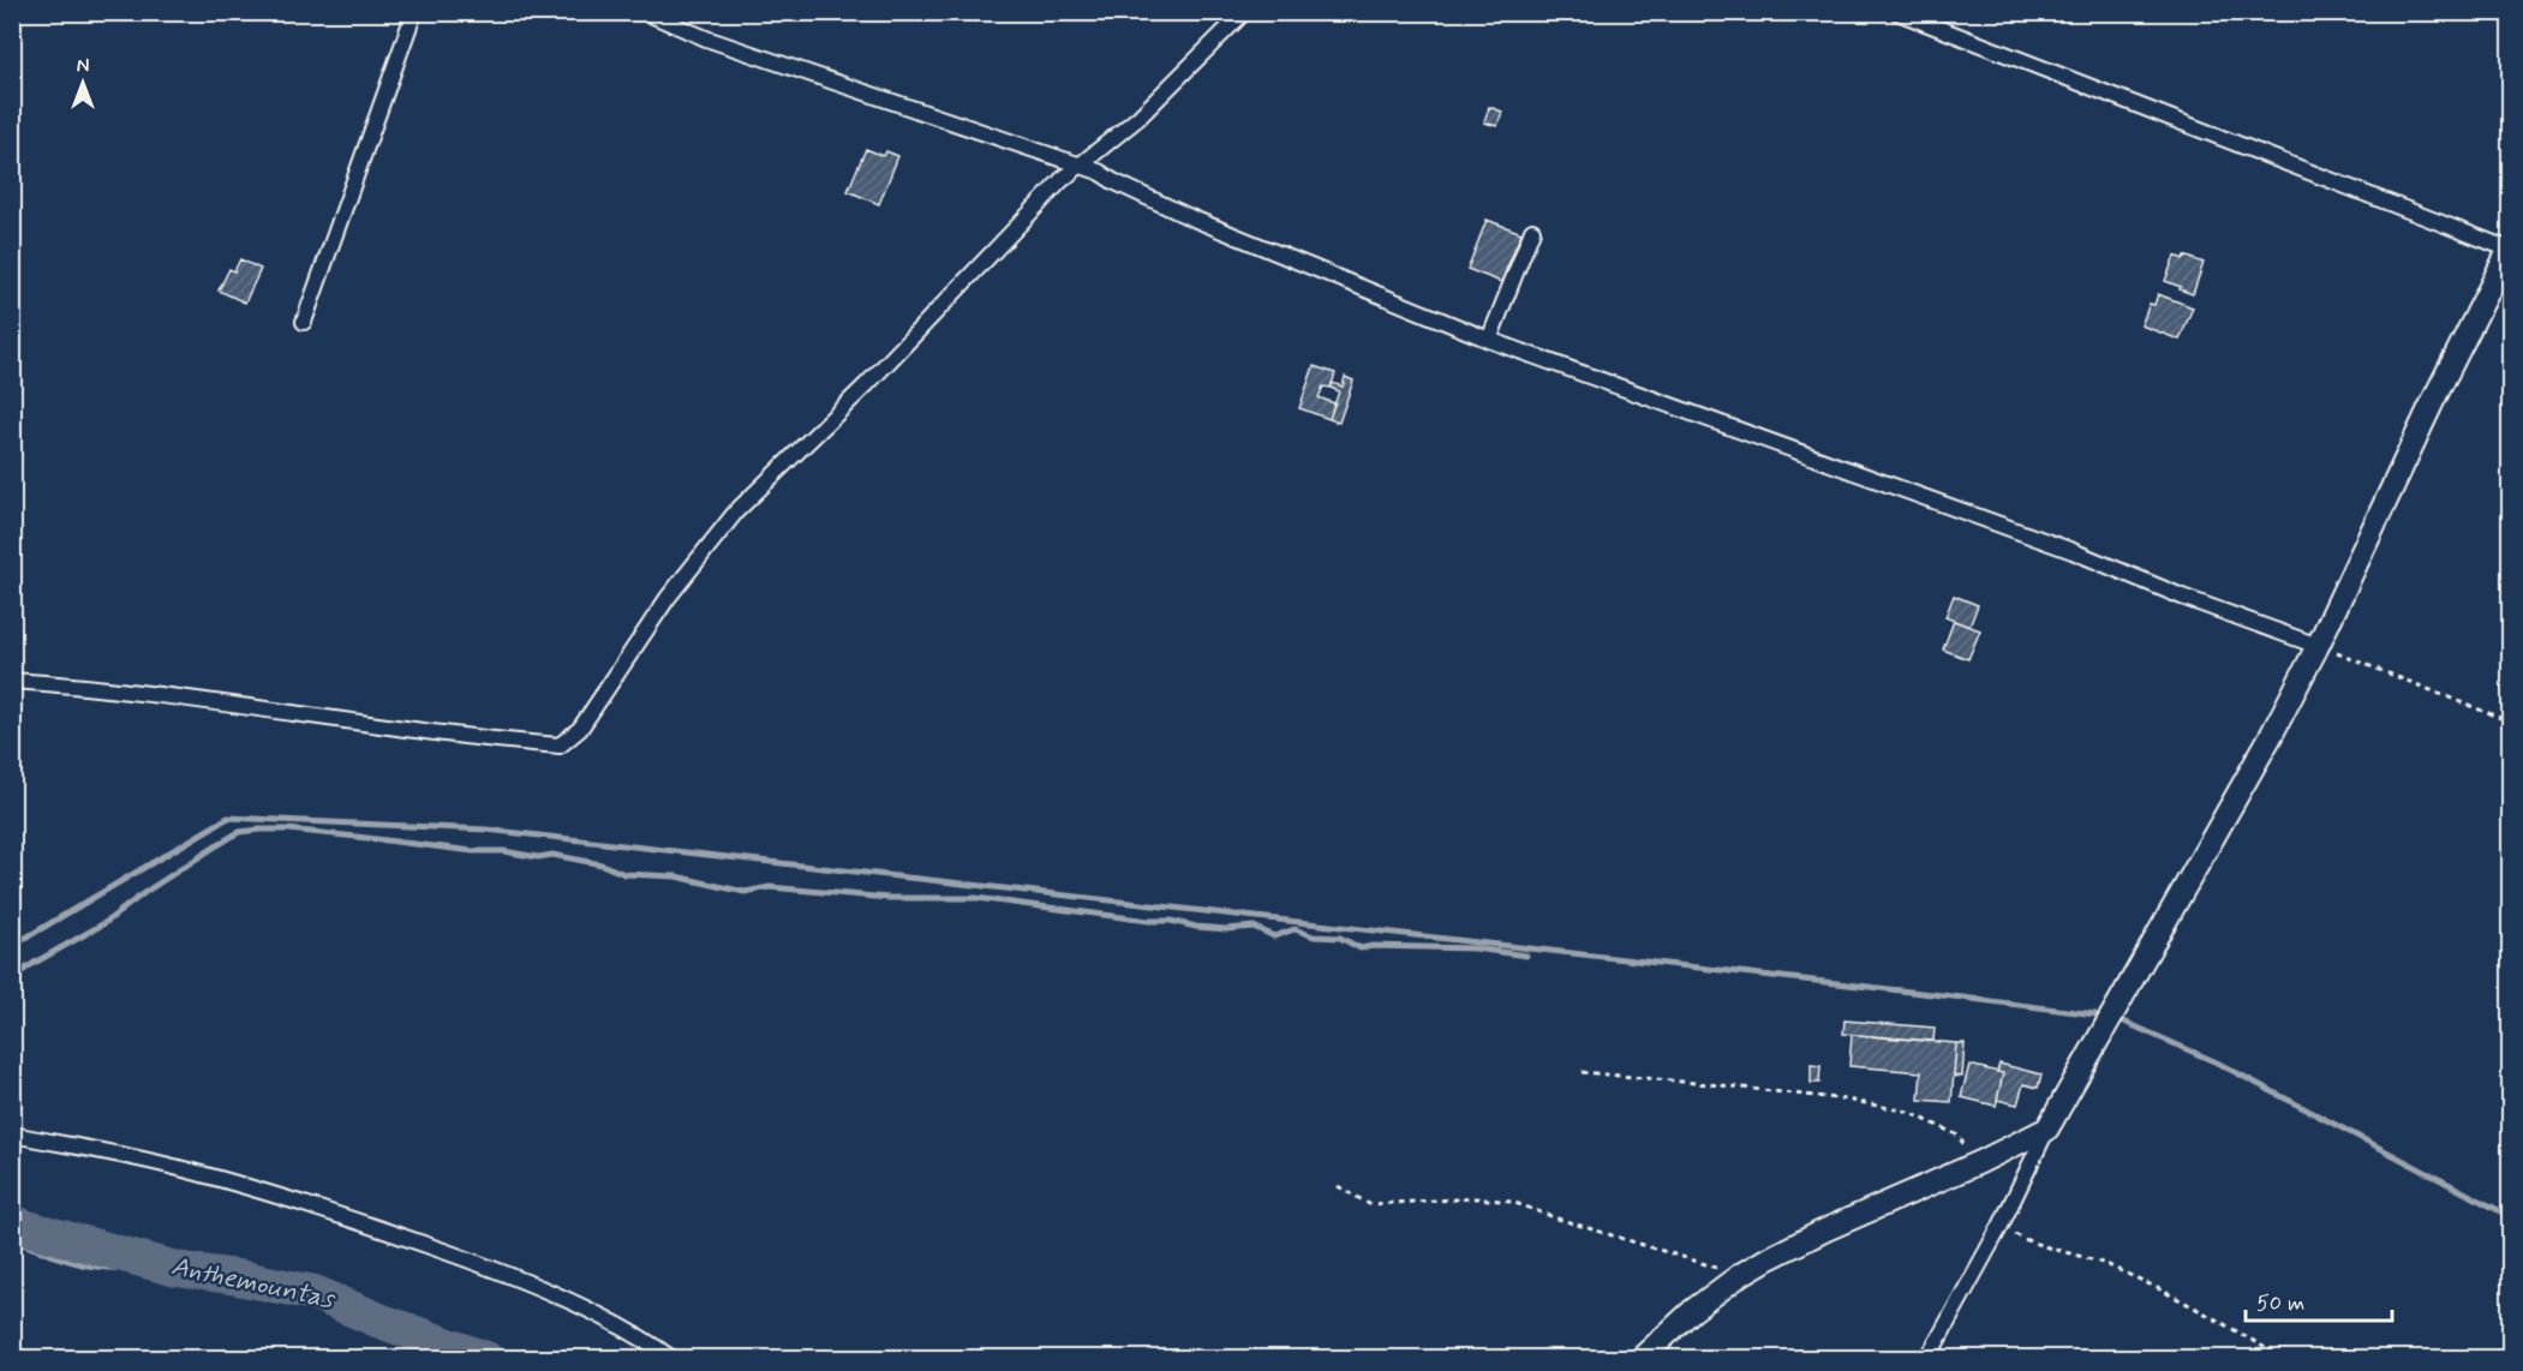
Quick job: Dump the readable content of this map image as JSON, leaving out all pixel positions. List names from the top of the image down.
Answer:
{
  "water": ["Anthemountas"],
  "scale_bar": "50 m",
  "north": "top"
}
